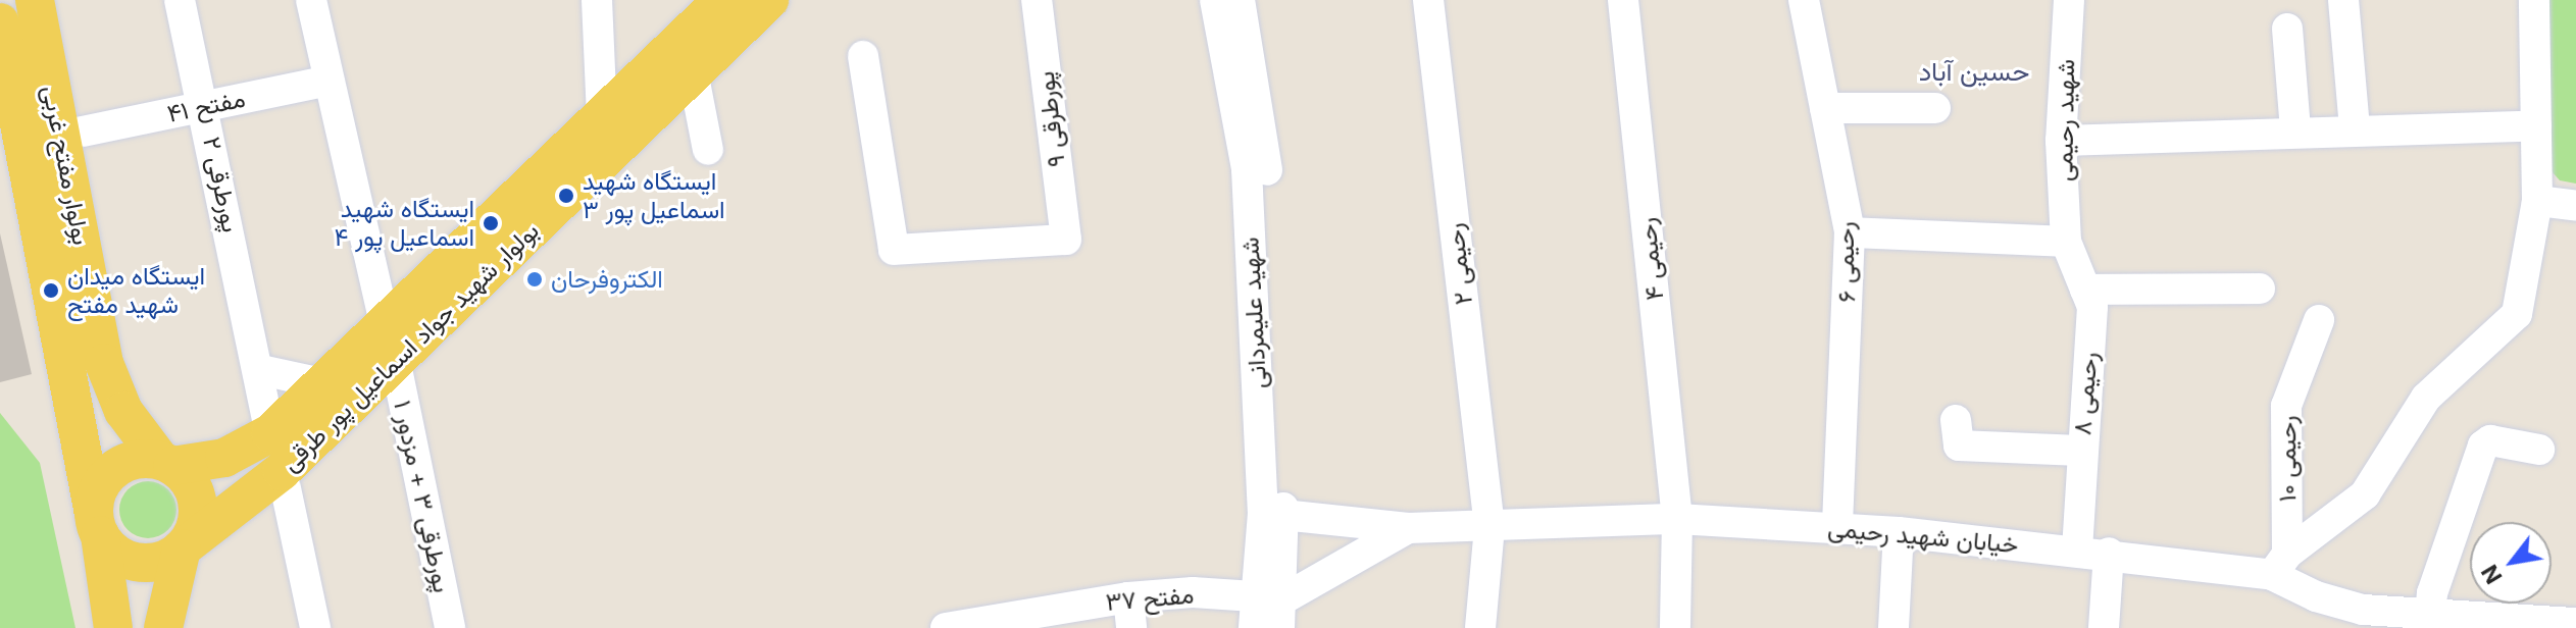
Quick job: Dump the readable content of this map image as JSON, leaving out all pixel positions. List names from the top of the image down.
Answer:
{
  "streets": {
    "main road": ["بولوار مفتح غربی", "بولوار شهید جواد اسماعیل پور طرقی"],
    "street": [
      "مفتح ۴۱",
      "پورطرقی ۹",
      "شهید رحیمی",
      "پورطرقی ۲",
      "رحیمی ۴",
      "رحیمی ۶",
      "رحیمی ۲",
      "شهید علیمردانی",
      "رحیمی ۸",
      "رحیمی ۱۰",
      "پورطرقی ۳ + مزدور ۱",
      "خیابان شهید رحیمی",
      "مفتح ۳۷"
    ]
  },
  "crossings": [
    ["مفتح ۴۱", "پورطرقی ۲"],
    ["شهید رحیمی", "رحیمی ۸"],
    ["بولوار مفتح غربی", "بولوار شهید جواد اسماعیل پور طرقی"],
    ["پورطرقی ۲", "بولوار شهید جواد اسماعیل پور طرقی"],
    ["رحیمی ۴", "خیابان شهید رحیمی"],
    ["رحیمی ۶", "خیابان شهید رحیمی"],
    ["رحیمی ۲", "خیابان شهید رحیمی"],
    ["شهید علیمردانی", "خیابان شهید رحیمی"],
    ["شهید علیمردانی", "مفتح ۳۷"],
    ["بولوار شهید جواد اسماعیل پور طرقی", "پورطرقی ۳ + مزدور ۱"],
    ["رحیمی ۸", "خیابان شهید رحیمی"],
    ["رحیمی ۱۰", "خیابان شهید رحیمی"]
  ],
  "districts": ["حسین آباد"],
  "places": [
    "ایستگاه شهید اسماعیل پور ۳",
    "ایستگاه شهید اسماعیل پور ۴",
    "الکتروفرحان",
    "ایستگاه میدان شهید مفتح"
  ],
  "north": "bottom left"
}
